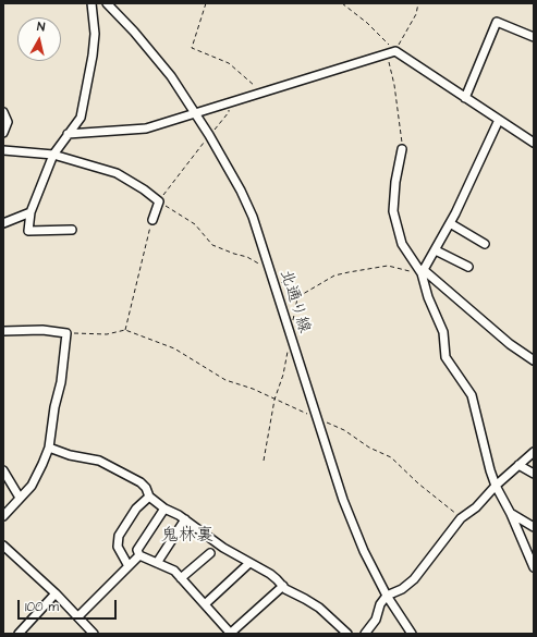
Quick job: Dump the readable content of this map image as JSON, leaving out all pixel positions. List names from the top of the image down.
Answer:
{
  "streets": {
    "street": ["北通り線"]
  },
  "districts": ["鬼林裏"],
  "scale_bar": "100 m",
  "north": "top"
}
